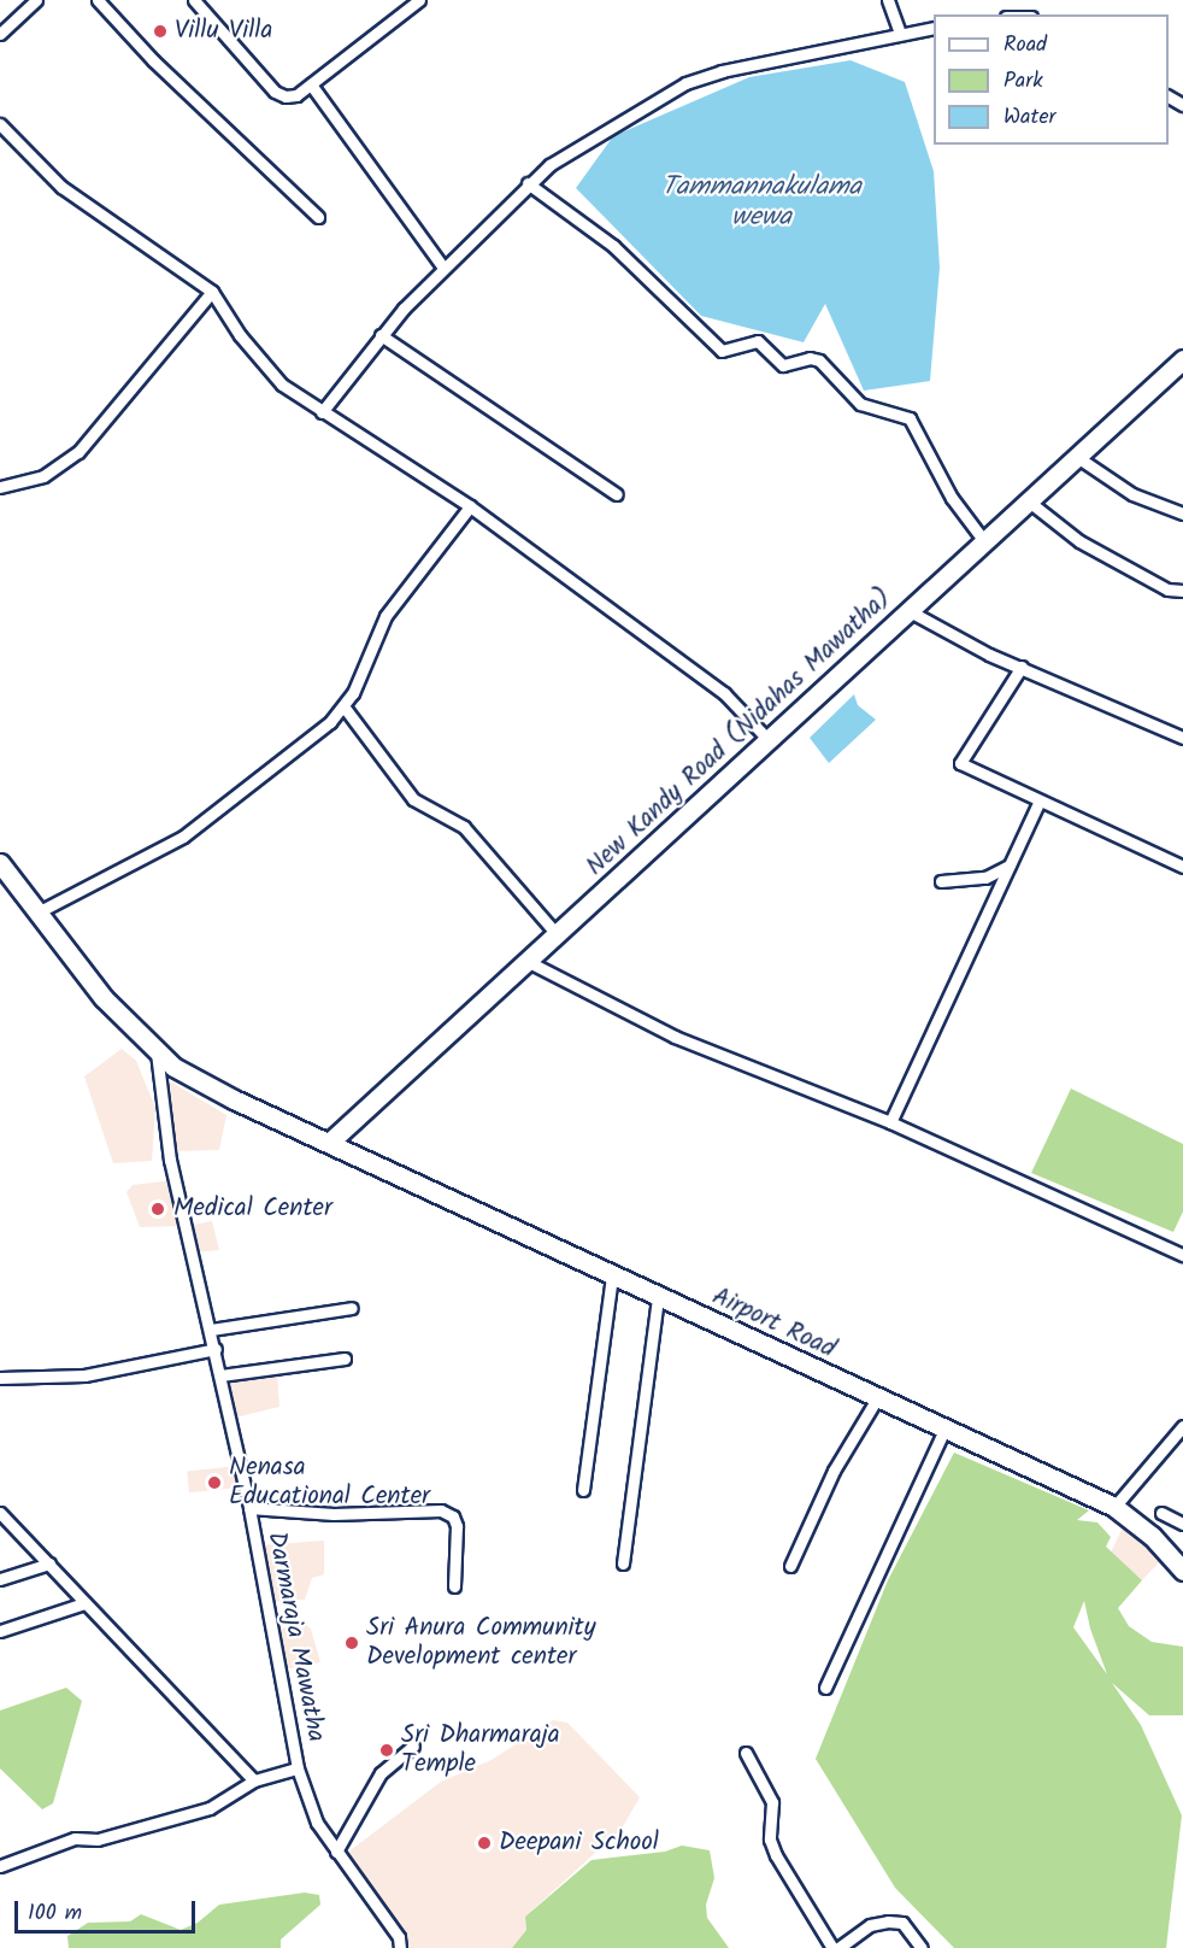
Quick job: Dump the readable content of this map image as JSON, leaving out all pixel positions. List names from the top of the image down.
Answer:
{
  "streets": {
    "main road": ["New Kandy Road (Nidahas Mawatha)", "Airport Road"],
    "street": ["Darmaraja Mawatha"]
  },
  "crossings": [
    ["New Kandy Road (Nidahas Mawatha)", "Airport Road"],
    ["Airport Road", "Darmaraja Mawatha"]
  ],
  "water": ["Tammannakulama wewa"],
  "places": [
    "Villu Villa",
    "Medical Center",
    "Nenasa Educational Center",
    "Sri Anura Community Development center",
    "Sri Dharmaraja Temple",
    "Deepani School"
  ],
  "legend": ["Road", "Park", "Water"],
  "scale_bar": "100 m"
}
